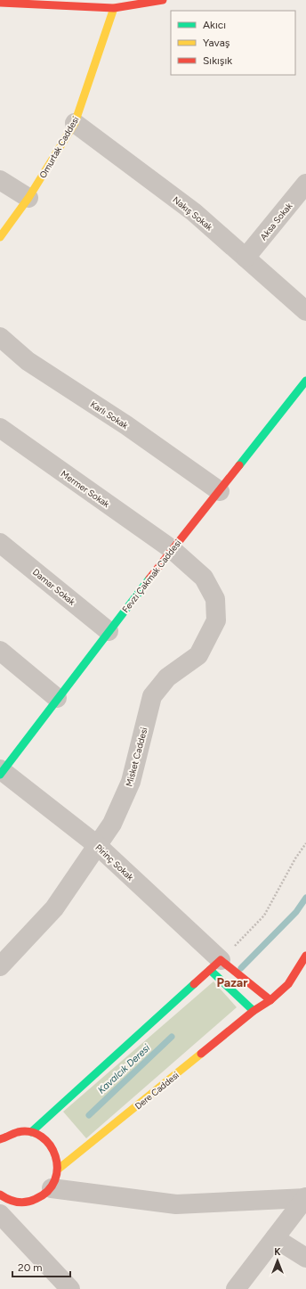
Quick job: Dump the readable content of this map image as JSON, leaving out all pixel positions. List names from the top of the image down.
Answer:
{
  "streets": {
    "street": [
      "Omurtak Caddesi",
      "Nakış Sokak",
      "Aksa Sokak",
      "Karlı Sokak",
      "Mermer Sokak",
      "Fevzi Çakmak Caddesi",
      "Damar Sokak",
      "Misket Caddesi",
      "Pirinç Sokak",
      "Dere Caddesi"
    ]
  },
  "crossings": [
    ["Omurtak Caddesi", "Nakış Sokak"],
    ["Nakış Sokak", "Aksa Sokak"],
    ["Karlı Sokak", "Fevzi Çakmak Caddesi"],
    ["Mermer Sokak", "Fevzi Çakmak Caddesi"],
    ["Mermer Sokak", "Misket Caddesi"],
    ["Fevzi Çakmak Caddesi", "Damar Sokak"],
    ["Fevzi Çakmak Caddesi", "Misket Caddesi"],
    ["Fevzi Çakmak Caddesi", "Pirinç Sokak"],
    ["Misket Caddesi", "Pirinç Sokak"]
  ],
  "districts": ["Pazar"],
  "water": ["Kavalcık Deresi"],
  "legend": ["Akıcı", "Yavaş", "Sıkışık"],
  "scale_bar": "20 m",
  "north": "top"
}
